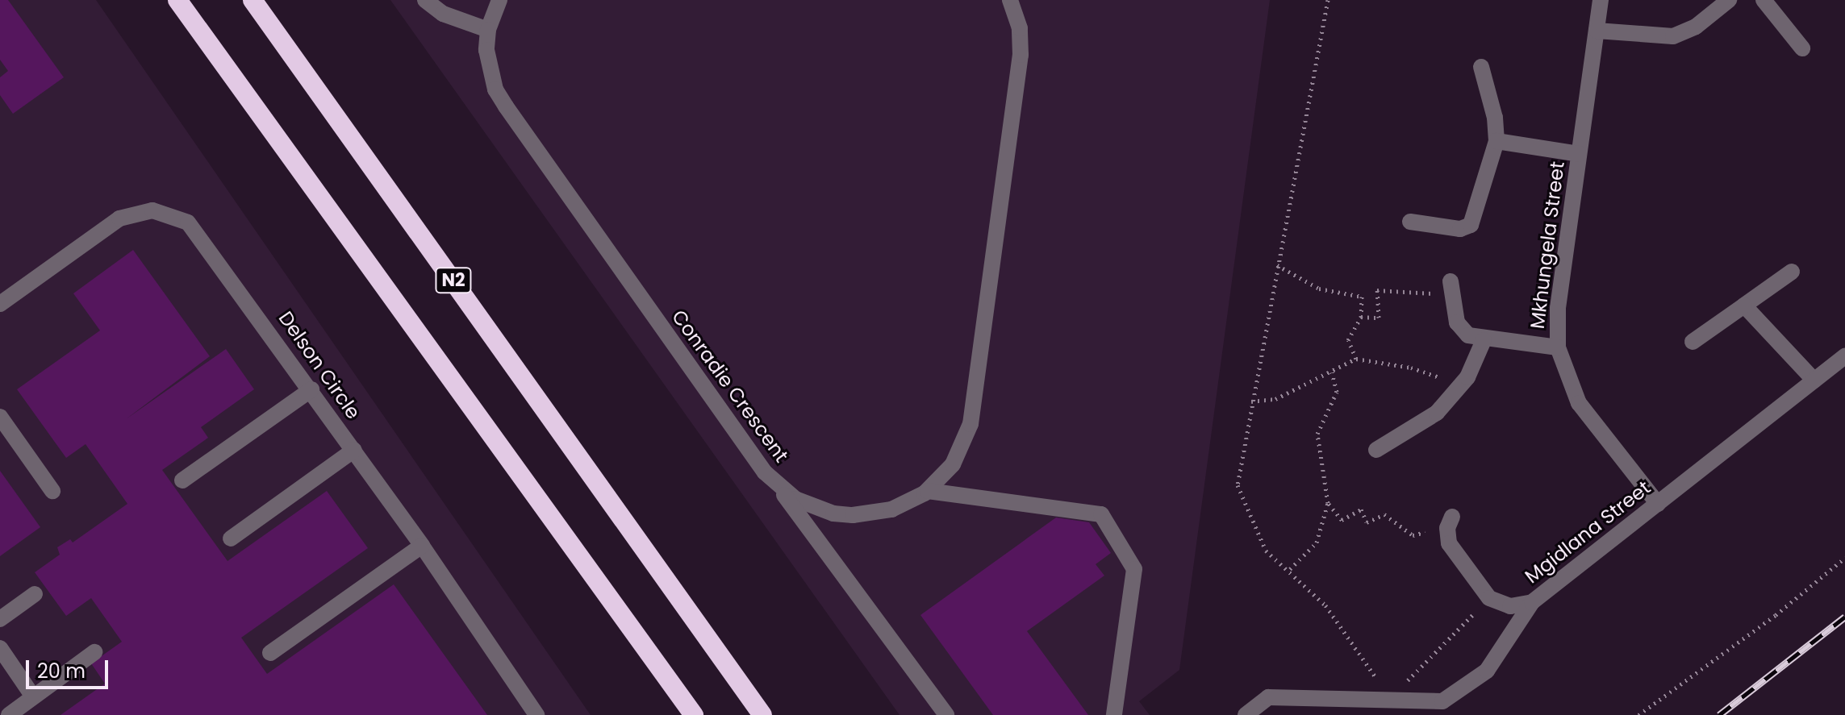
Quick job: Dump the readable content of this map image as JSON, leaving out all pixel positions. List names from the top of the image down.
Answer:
{
  "streets": {
    "highway": ["N2"],
    "street": [
      "Mkhungela Street",
      "Delson Circle",
      "Conradie Crescent",
      "Mgidlana Street"
    ]
  },
  "crossings": [
    ["Mkhungela Street", "Mgidlana Street"]
  ],
  "scale_bar": "20 m"
}
